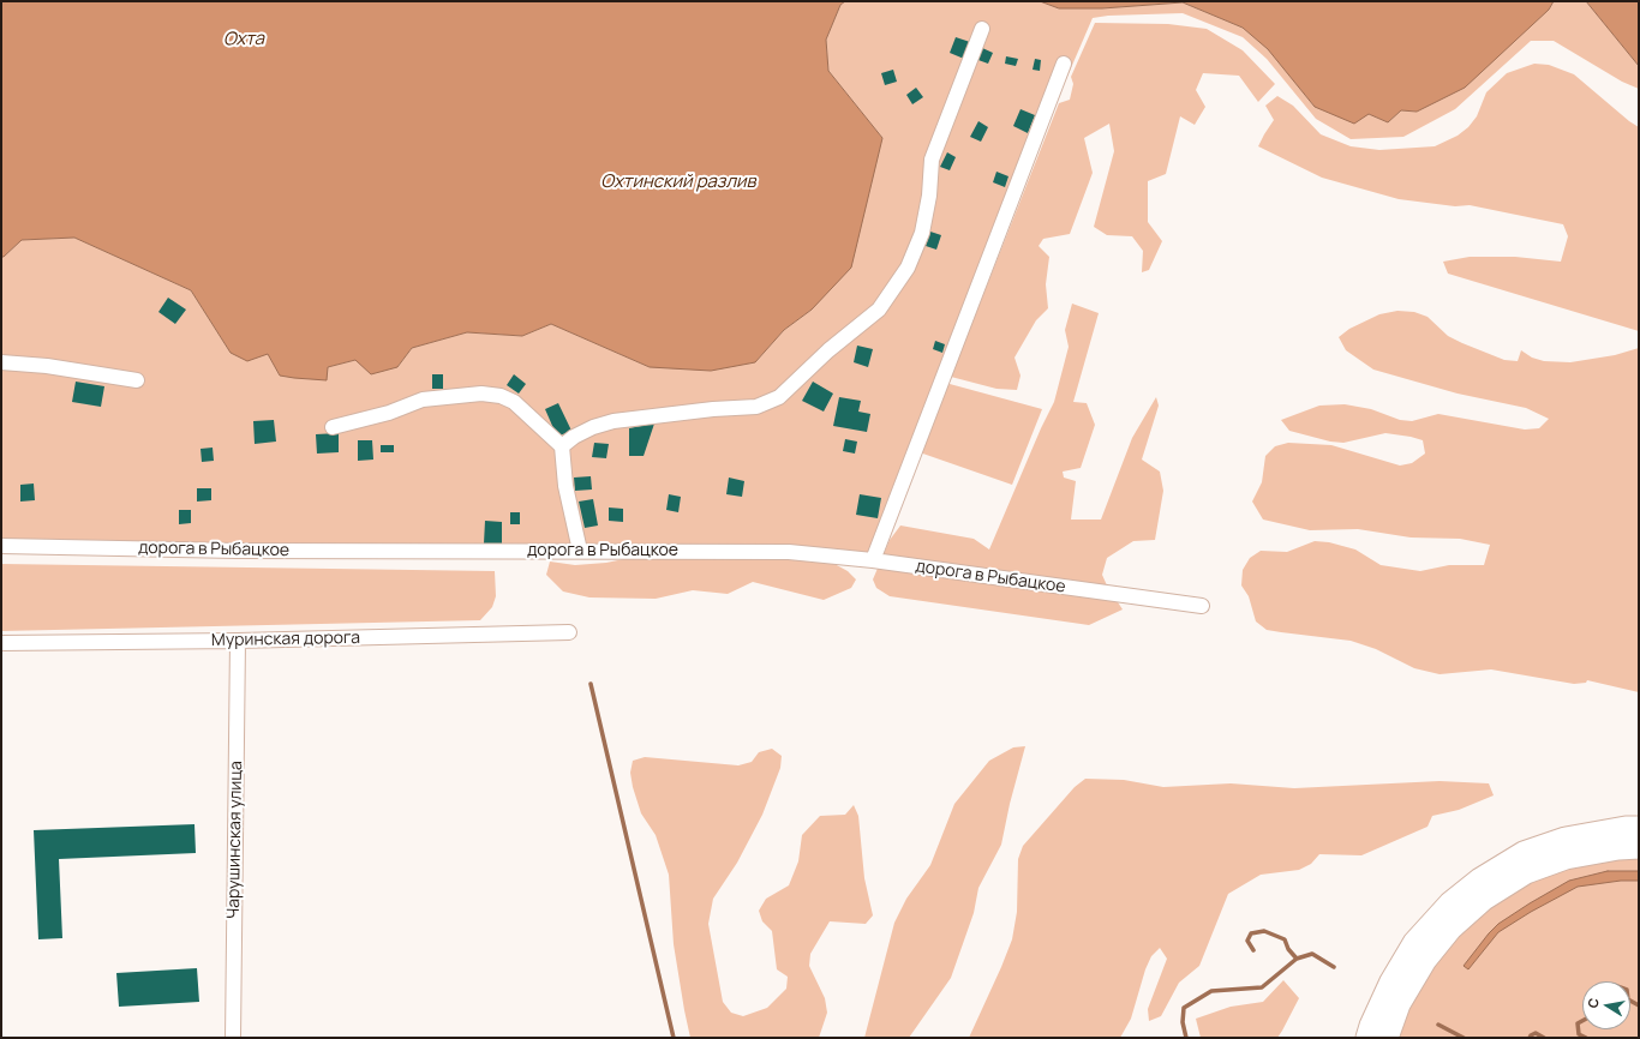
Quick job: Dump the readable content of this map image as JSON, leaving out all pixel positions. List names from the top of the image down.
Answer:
{
  "streets": {
    "street": ["дорога в Рыбацкое", "Муринская дорога", "Чарушинская улица"]
  },
  "crossings": [
    ["Муринская дорога", "Чарушинская улица"]
  ],
  "water": ["Охта", "Охтинский разлив"],
  "north": "left"
}
